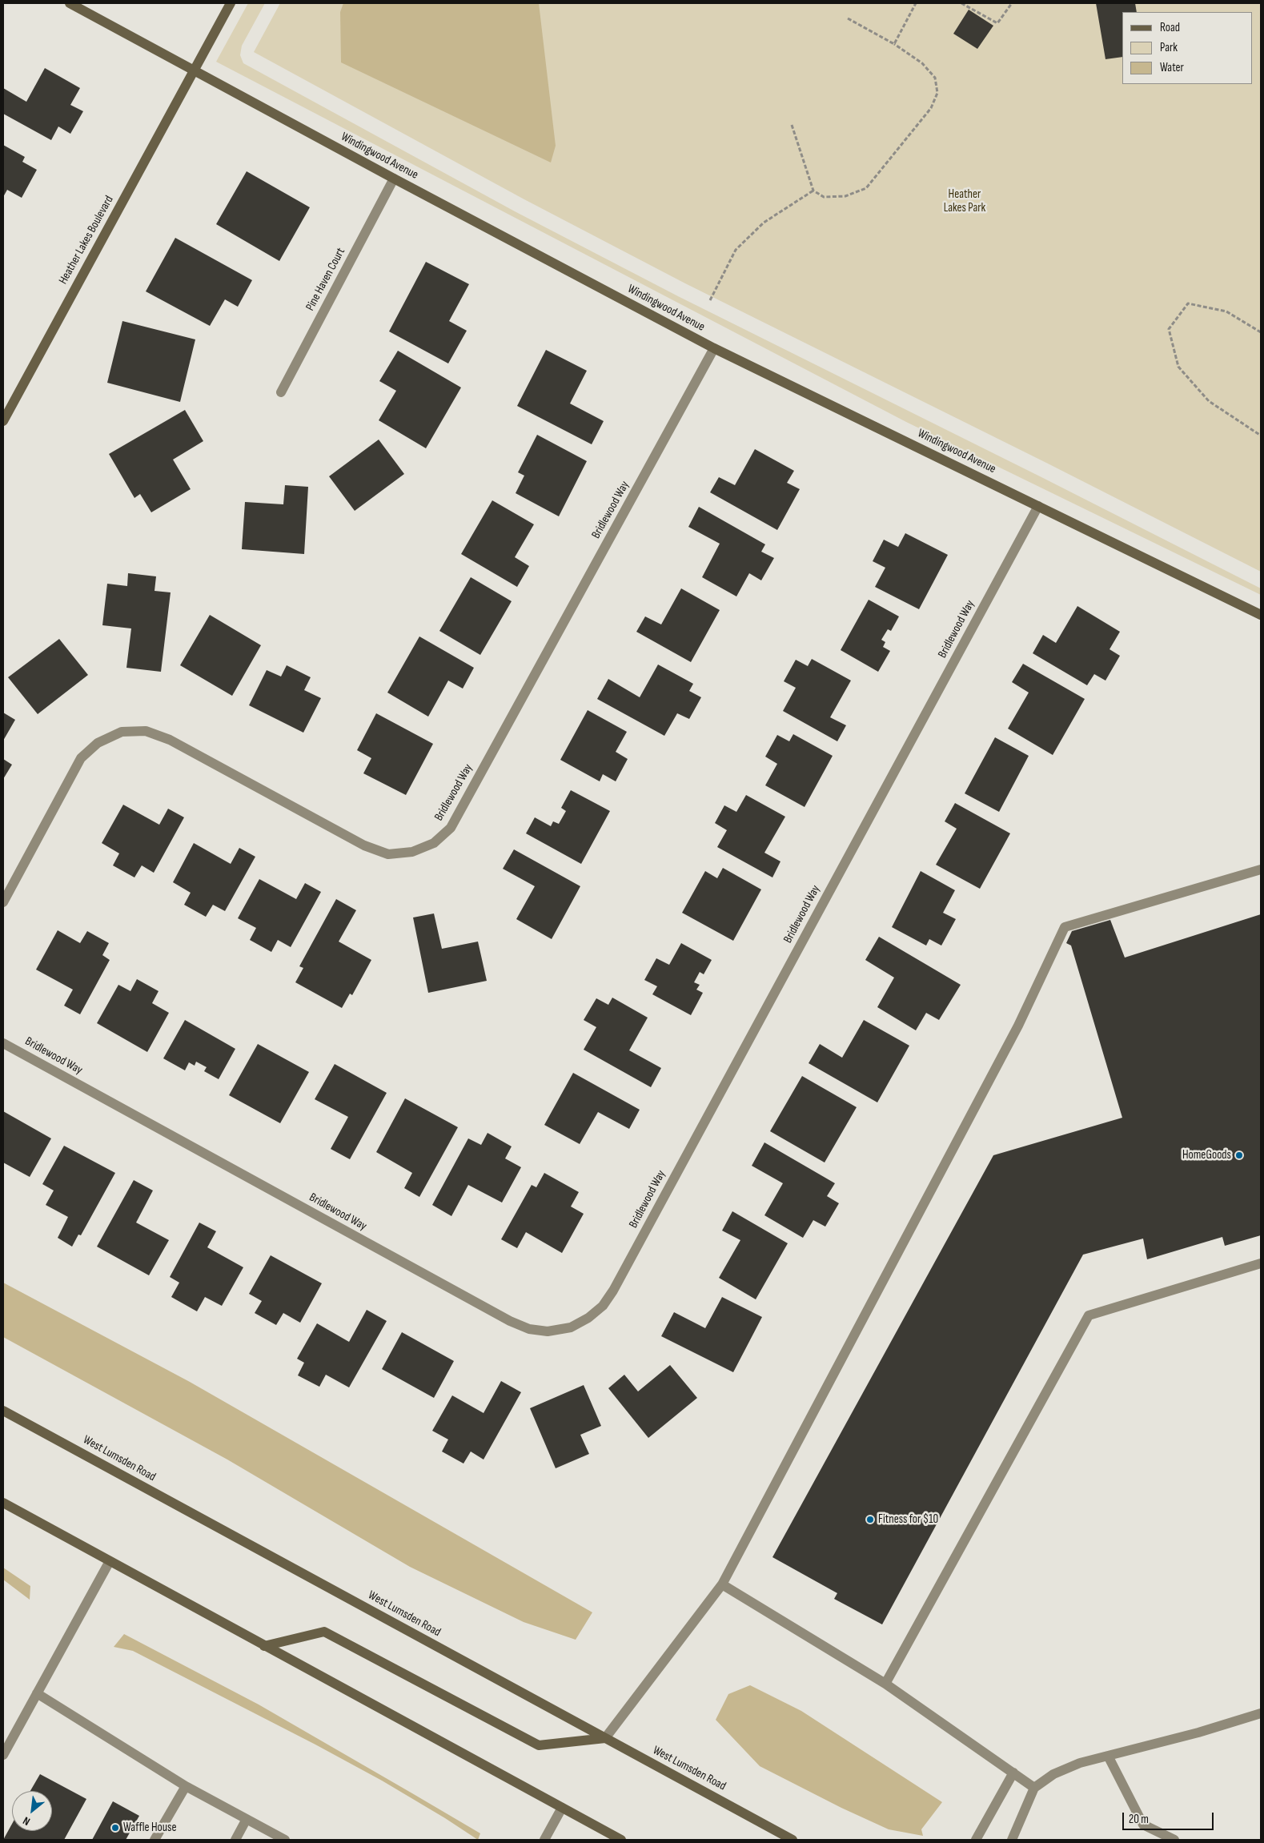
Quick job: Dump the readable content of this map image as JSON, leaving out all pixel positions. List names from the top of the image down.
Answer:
{
  "streets": {
    "main road": ["Windingwood Avenue", "Heather Lakes Boulevard", "West Lumsden Road"],
    "street": ["Pine Haven Court", "Bridlewood Way"]
  },
  "crossings": [
    ["Windingwood Avenue", "Heather Lakes Boulevard"],
    ["Windingwood Avenue", "Pine Haven Court"],
    ["Windingwood Avenue", "Bridlewood Way"]
  ],
  "parks": ["Heather Lakes Park"],
  "places": ["HomeGoods", "Fitness for $10", "Waffle House"],
  "legend": ["Road", "Park", "Water"],
  "scale_bar": "20 m",
  "north": "bottom left"
}
